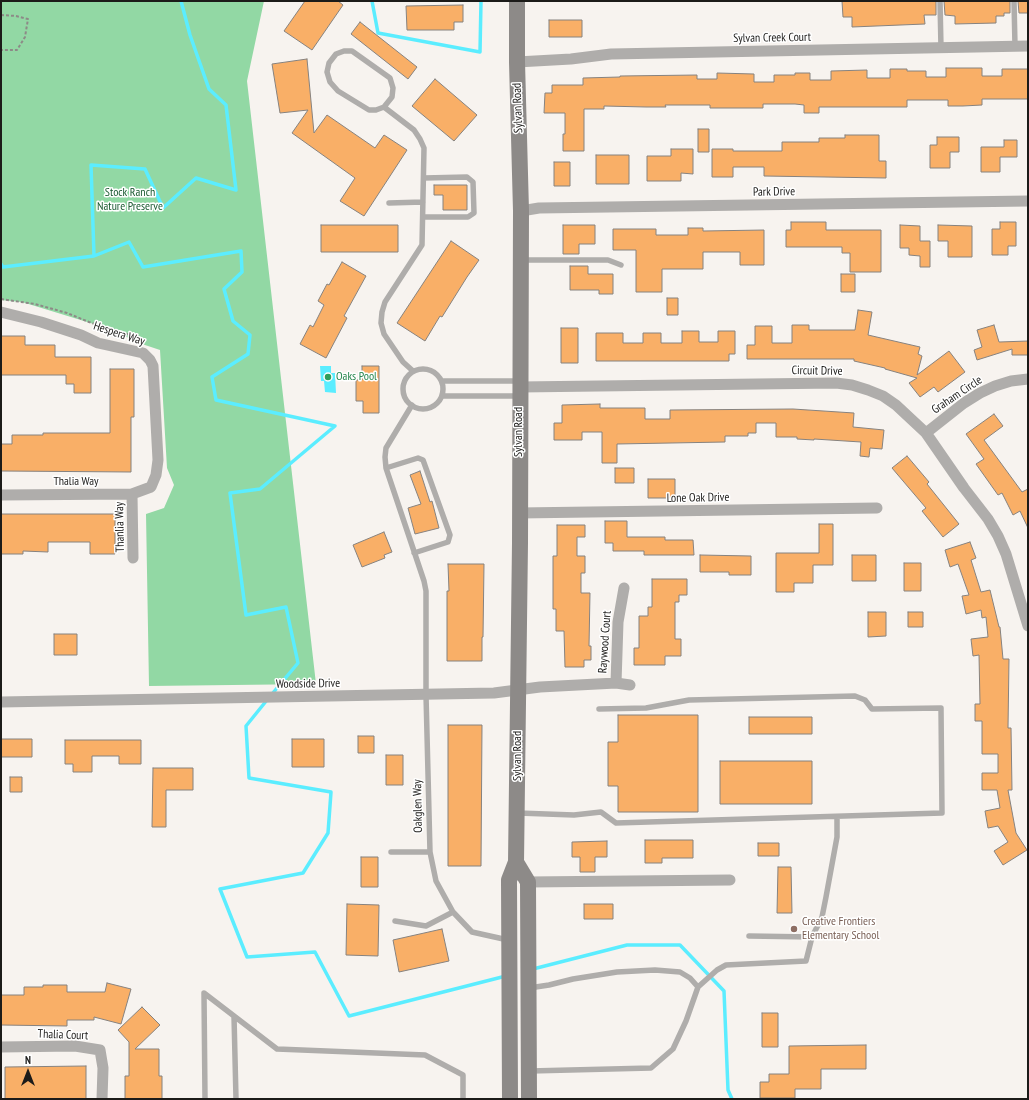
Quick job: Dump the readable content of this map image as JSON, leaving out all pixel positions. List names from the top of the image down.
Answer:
{
  "streets": {
    "main road": ["Sylvan Road"],
    "street": [
      "Sylvan Creek Court",
      "Park Drive",
      "Hespera Way",
      "Circuit Drive",
      "Graham Circle",
      "Thalia Way",
      "Lone Oak Drive",
      "Thanlia Way",
      "Raywood Court",
      "Woodside Drive",
      "Thalia Court"
    ],
    "lane": ["Oakglen Way"]
  },
  "crossings": [
    ["Sylvan Creek Court", "Sylvan Road"],
    ["Sylvan Road", "Park Drive"],
    ["Sylvan Road", "Circuit Drive"],
    ["Sylvan Road", "Lone Oak Drive"],
    ["Sylvan Road", "Woodside Drive"],
    ["Sylvan Road", "Oakglen Way"],
    ["Hespera Way", "Thalia Way"],
    ["Circuit Drive", "Graham Circle"],
    ["Thalia Way", "Thanlia Way"],
    ["Raywood Court", "Woodside Drive"],
    ["Woodside Drive", "Oakglen Way"]
  ],
  "parks": ["Stock Ranch Nature Preserve"],
  "places": ["Oaks Pool", "Creative Frontiers Elementary School"],
  "north": "top"
}
